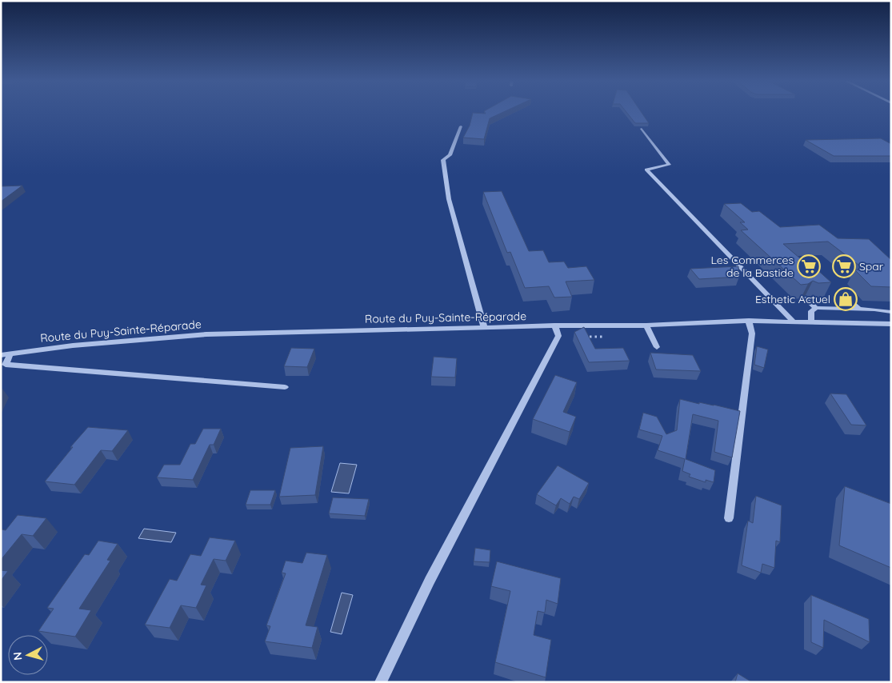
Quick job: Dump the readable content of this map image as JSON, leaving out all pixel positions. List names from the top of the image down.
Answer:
{
  "streets": {
    "street": ["Route du Puy-Sainte-Réparade"]
  },
  "places": {
    "supermarket": ["Les Commerces de la Bastide", "Spar"],
    "shop": ["Esthetic Actuel"]
  },
  "north": "left"
}
